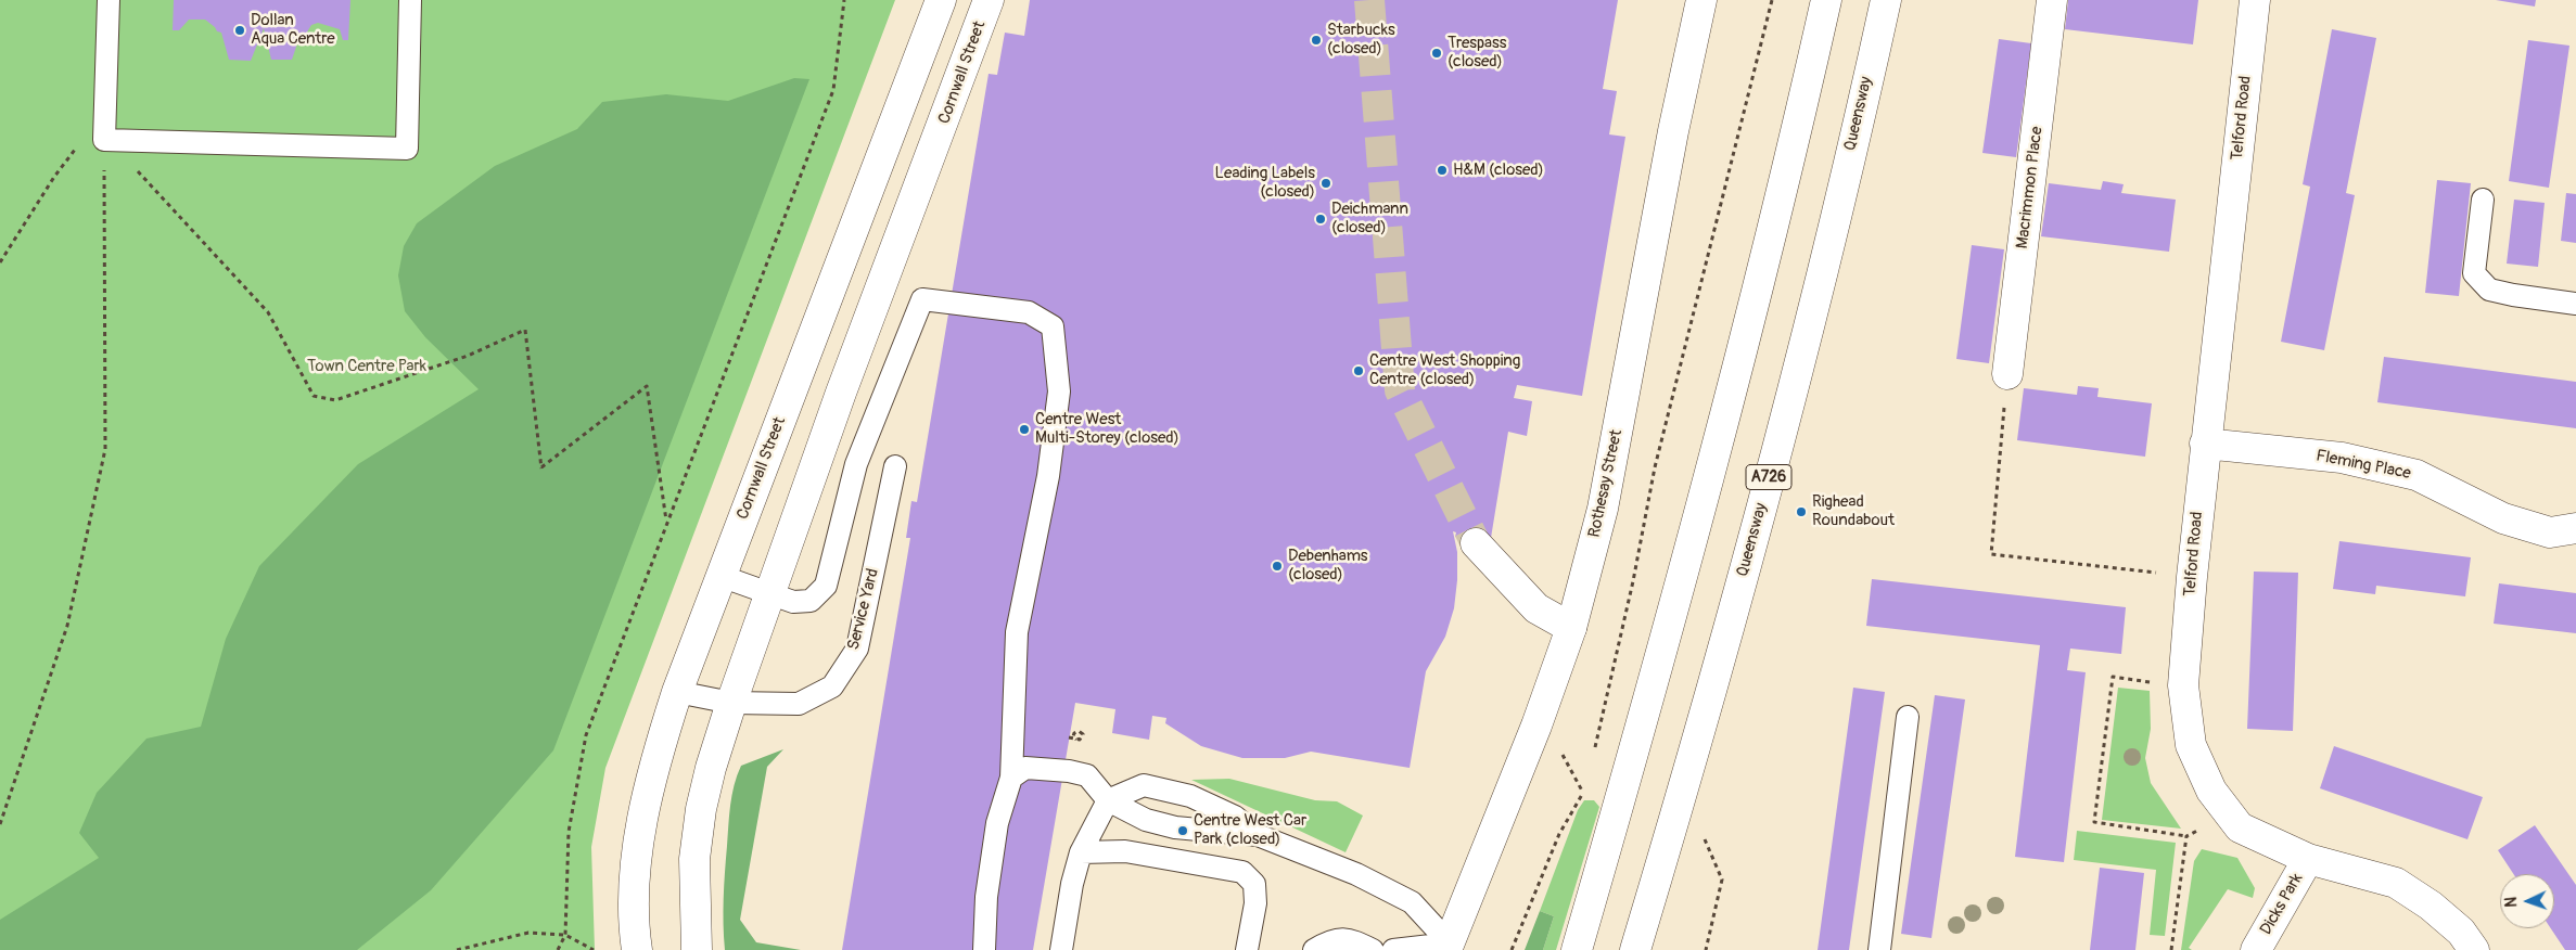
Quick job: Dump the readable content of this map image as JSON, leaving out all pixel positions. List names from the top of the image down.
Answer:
{
  "streets": {
    "main road": [
      "Cornwall Street",
      "Queensway",
      "Telford Road",
      "Macrimmon Place",
      "Fleming Place",
      "A726",
      "Rothesay Street",
      "Dicks Park"
    ],
    "lane": ["Service Yard"]
  },
  "crossings": [
    ["Cornwall Street", "Service Yard"],
    ["Telford Road", "Fleming Place"],
    ["Telford Road", "Dicks Park"]
  ],
  "parks": ["Town Centre Park"],
  "places": [
    "Dollan Aqua Centre",
    "Starbucks (closed)",
    "Trespass (closed)",
    "H&M (closed)",
    "Leading Labels (closed)",
    "Deichmann (closed)",
    "Centre West Shopping Centre (closed)",
    "Centre West Multi-Storey (closed)",
    "Righead Roundabout",
    "Debenhams (closed)",
    "Centre West Car Park (closed)"
  ],
  "north": "left"
}
